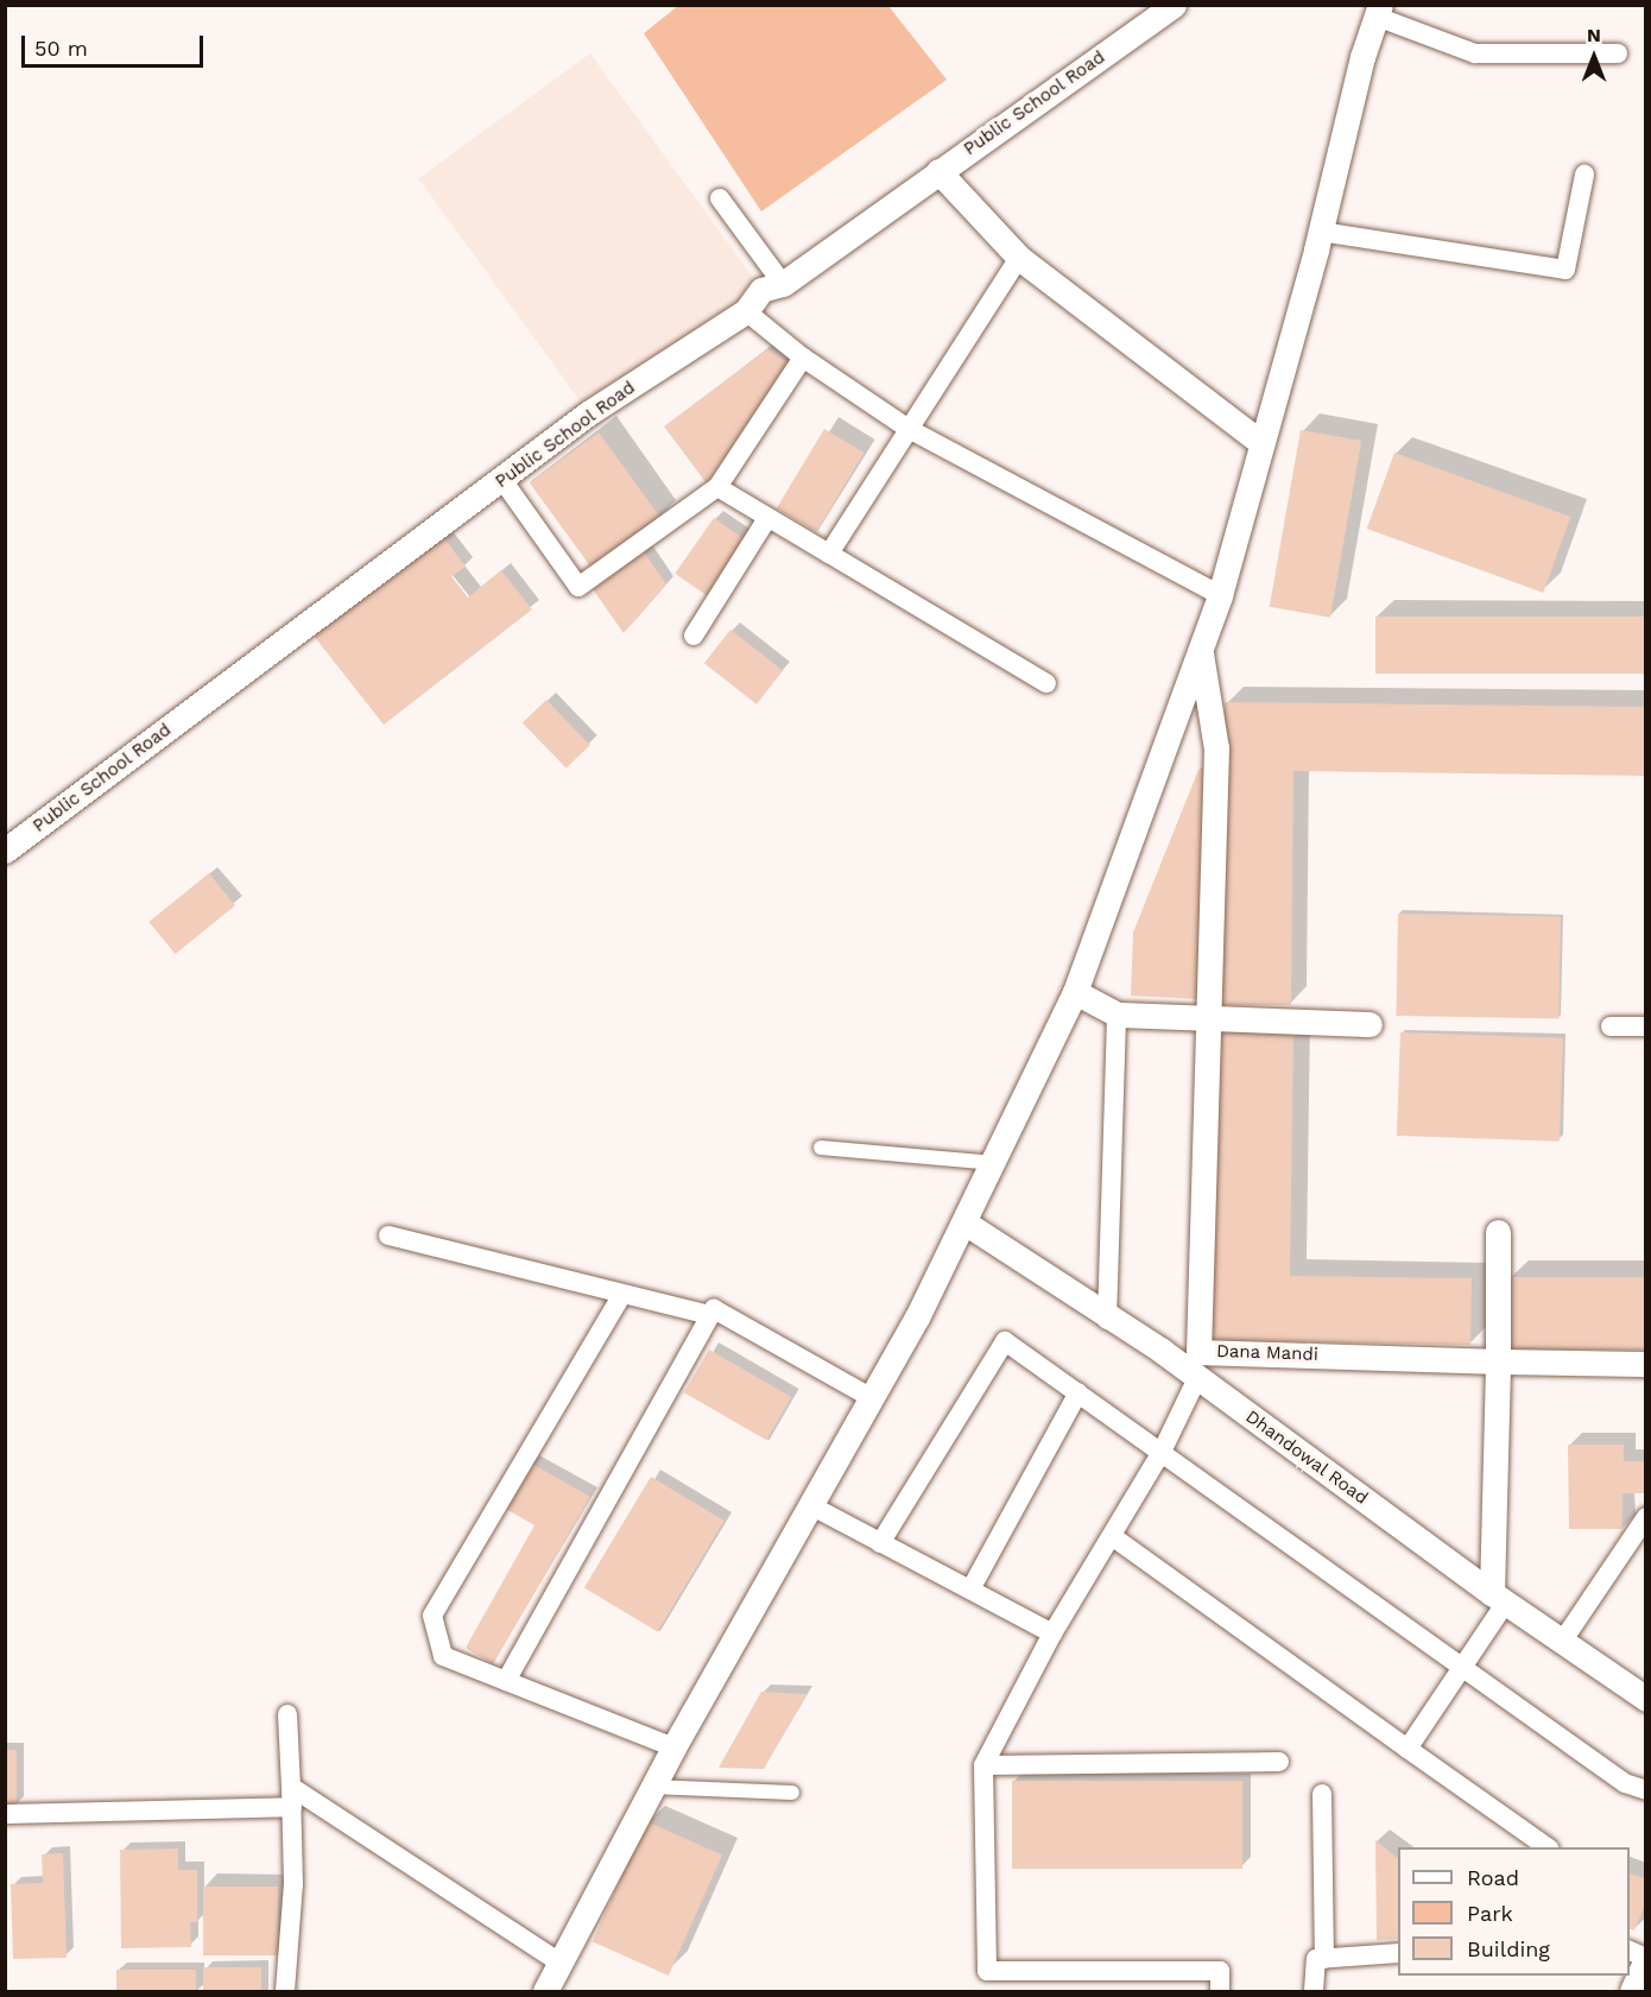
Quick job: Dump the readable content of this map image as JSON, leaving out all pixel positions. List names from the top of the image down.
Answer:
{
  "streets": {
    "street": ["Public School Road", "Dana Mandi", "Dhandowal Road"]
  },
  "legend": ["Road", "Park", "Building"],
  "scale_bar": "50 m",
  "north": "top"
}
